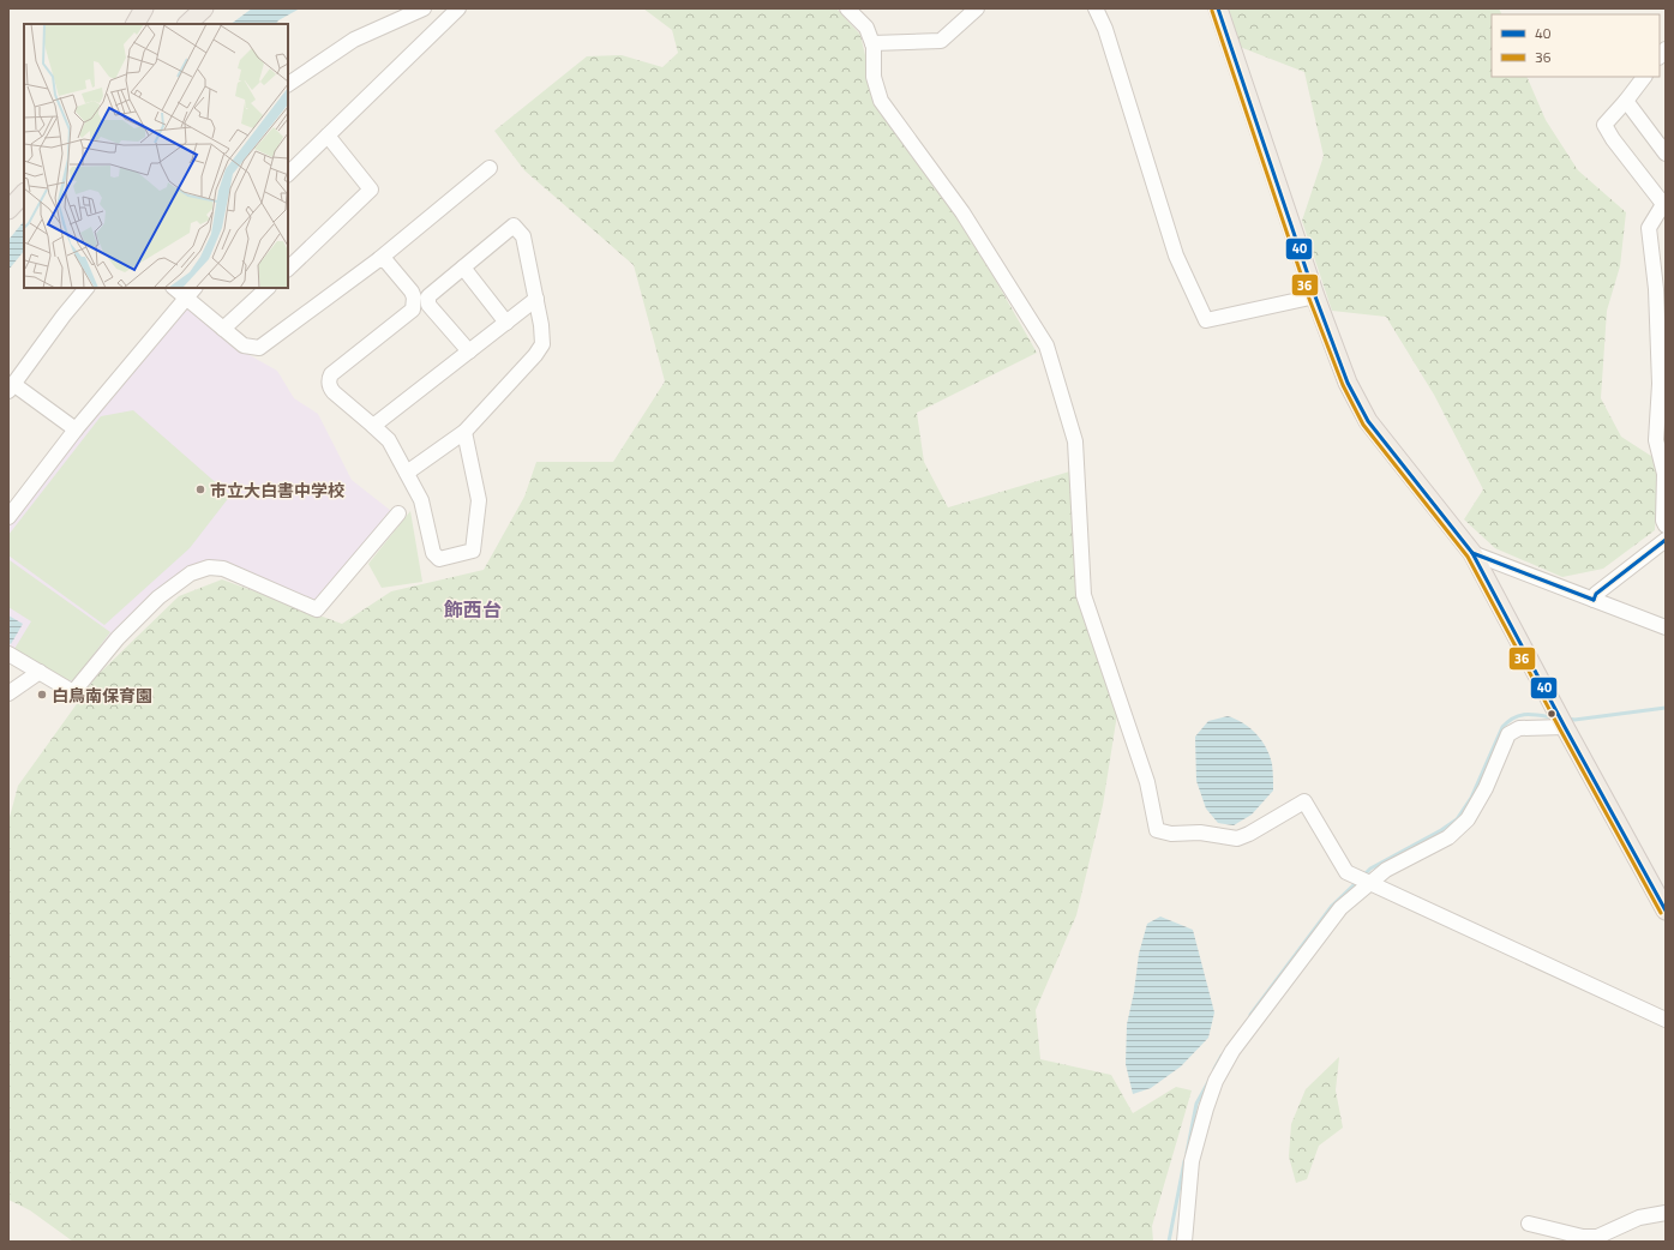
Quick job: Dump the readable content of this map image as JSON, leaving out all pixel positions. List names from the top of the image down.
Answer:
{
  "districts": ["飾西台"],
  "places": ["市立大白書中学校", "白鳥南保育園"],
  "lines": ["transit line 40", "transit line 36"],
  "legend": ["40", "36"]
}
